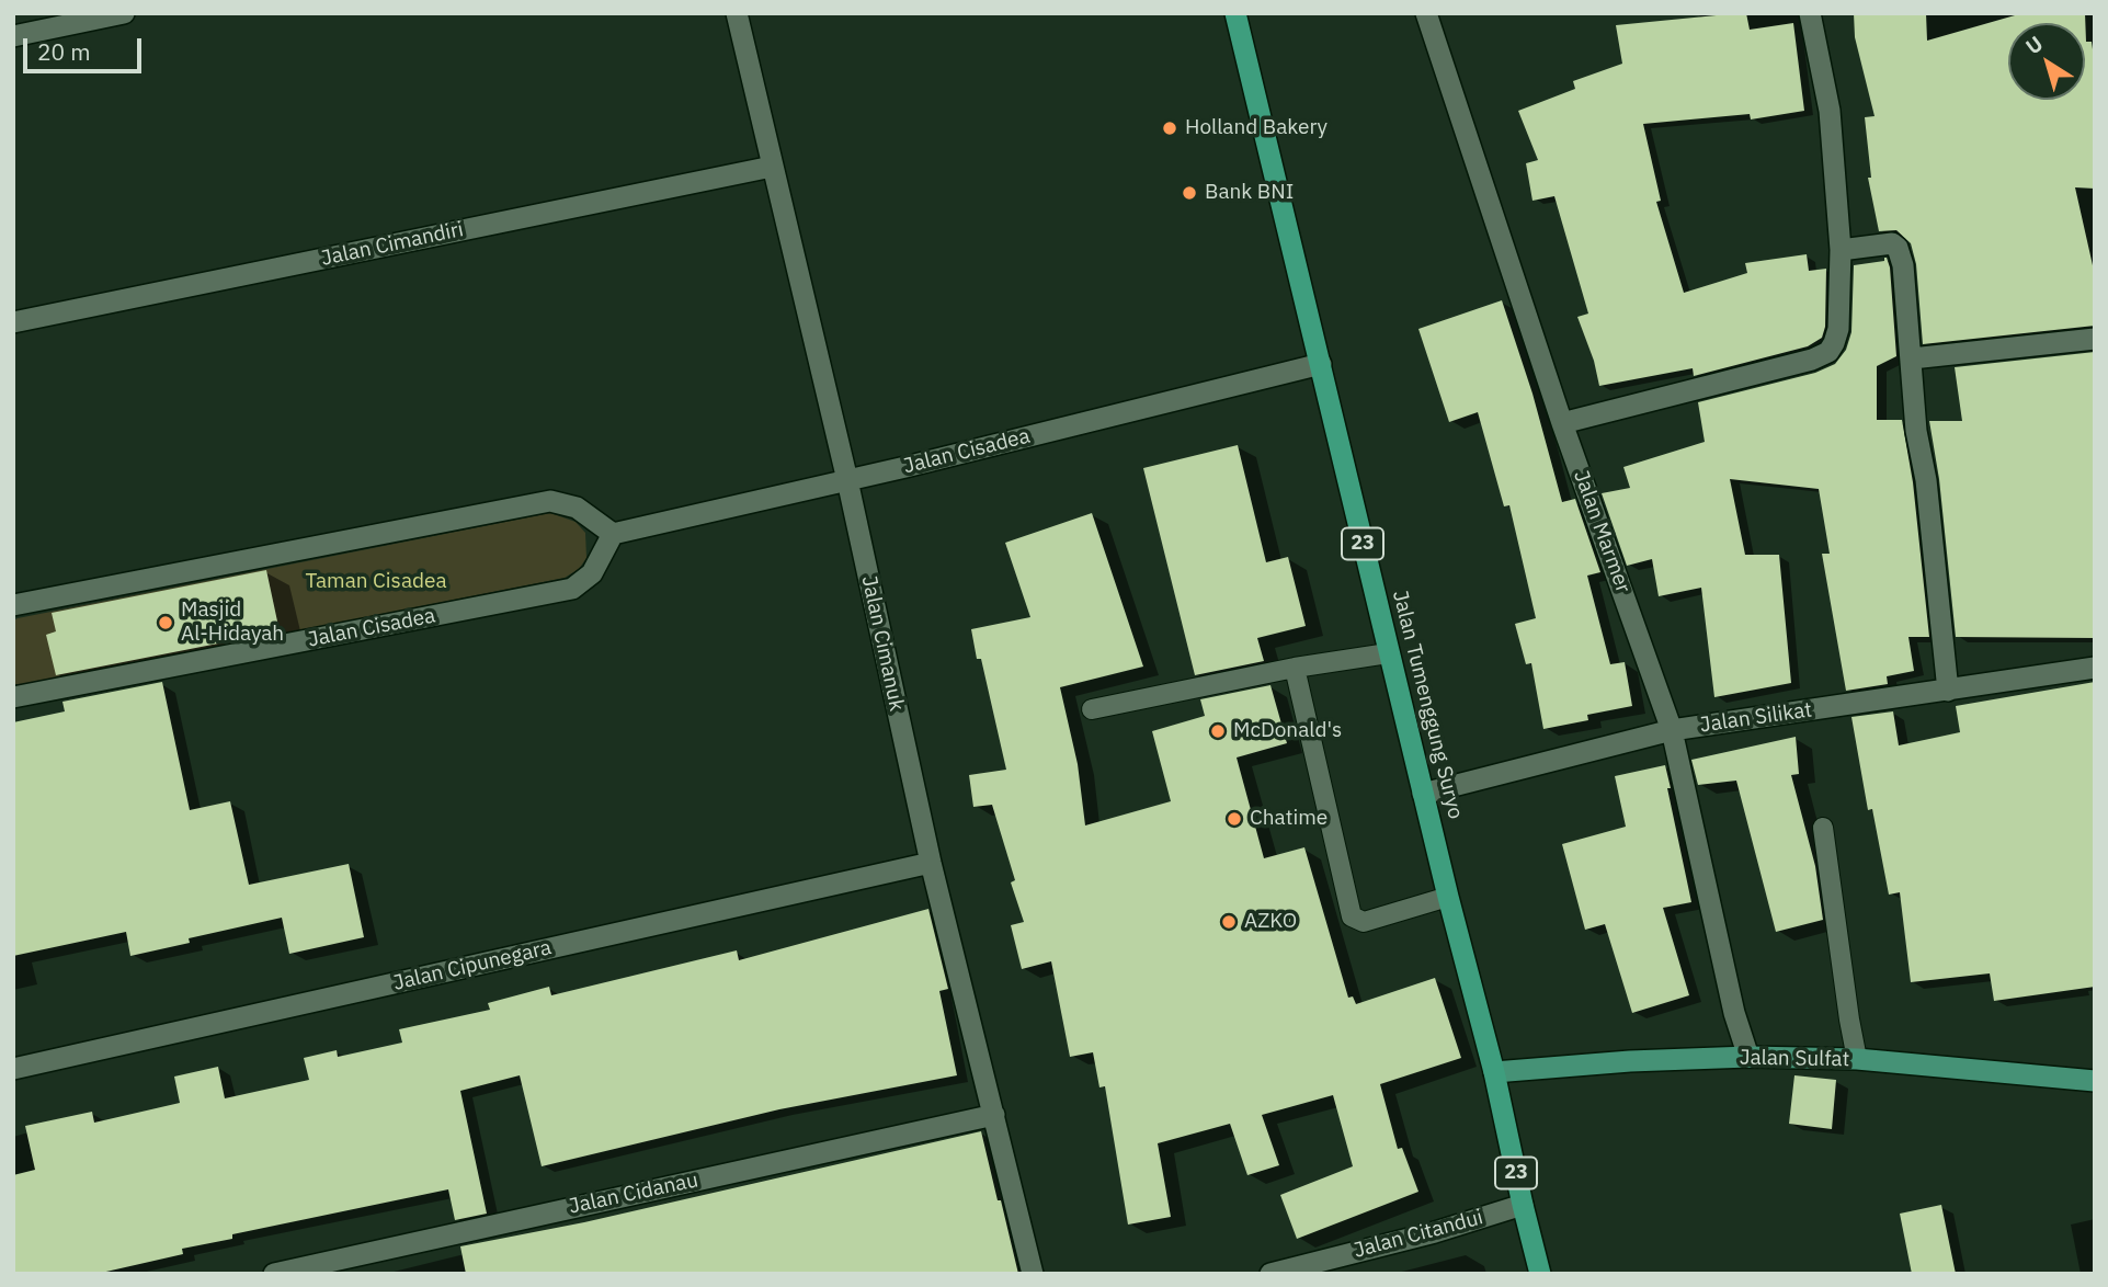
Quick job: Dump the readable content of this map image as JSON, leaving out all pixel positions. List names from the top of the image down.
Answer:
{
  "streets": {
    "highway": ["23", "Jalan Tumenggung Suryo"],
    "main road": ["Jalan Sulfat"],
    "street": [
      "Jalan Cimandiri",
      "Jalan Cisadea",
      "Jalan Marmer",
      "Jalan Cimanuk",
      "Jalan Silikat",
      "Jalan Cipunegara",
      "Jalan Cidanau",
      "Jalan Citandui"
    ]
  },
  "crossings": [
    ["Jalan Cimandiri", "Jalan Cimanuk"],
    ["Jalan Cisadea", "Jalan Cimanuk"],
    ["Jalan Cisadea", "Jalan Tumenggung Suryo"],
    ["Jalan Marmer", "Jalan Silikat"],
    ["Jalan Marmer", "Jalan Sulfat"],
    ["Jalan Cimanuk", "Jalan Cipunegara"],
    ["Jalan Cimanuk", "Jalan Cidanau"],
    ["Jalan Tumenggung Suryo", "Jalan Silikat"],
    ["Jalan Tumenggung Suryo", "Jalan Sulfat"],
    ["Jalan Tumenggung Suryo", "Jalan Citandui"]
  ],
  "parks": ["Taman Cisadea"],
  "places": [
    "Holland Bakery",
    "Bank BNI",
    "Masjid Al-Hidayah",
    "McDonald's",
    "Chatime",
    "AZKO"
  ],
  "scale_bar": "20 m",
  "north": "top left"
}
